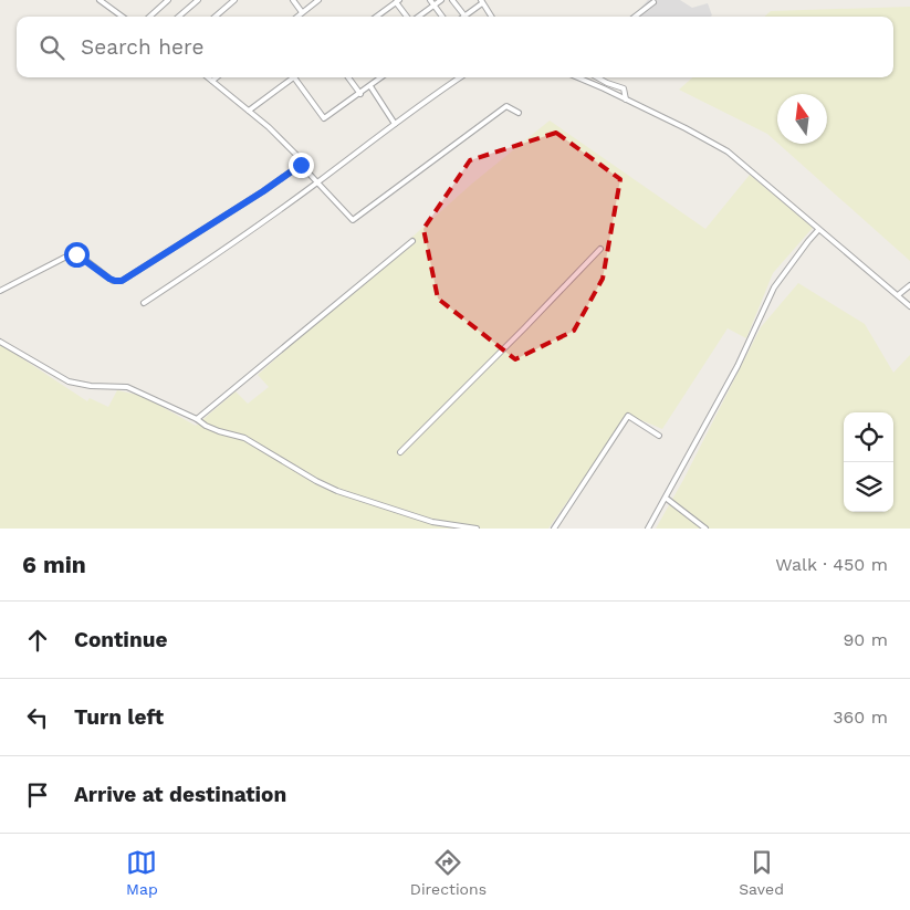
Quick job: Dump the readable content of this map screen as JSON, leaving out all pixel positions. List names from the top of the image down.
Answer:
{
  "north": "top",
  "page": {
    "search": "Search here",
    "heading": ["6 min", "Walk · 450 m"],
    "list": [
      ["Continue", "90 m"],
      ["Turn left", "360 m"],
      "Arrive at destination"
    ],
    "nav": ["Map", "Directions", "Saved"]
  }
}
